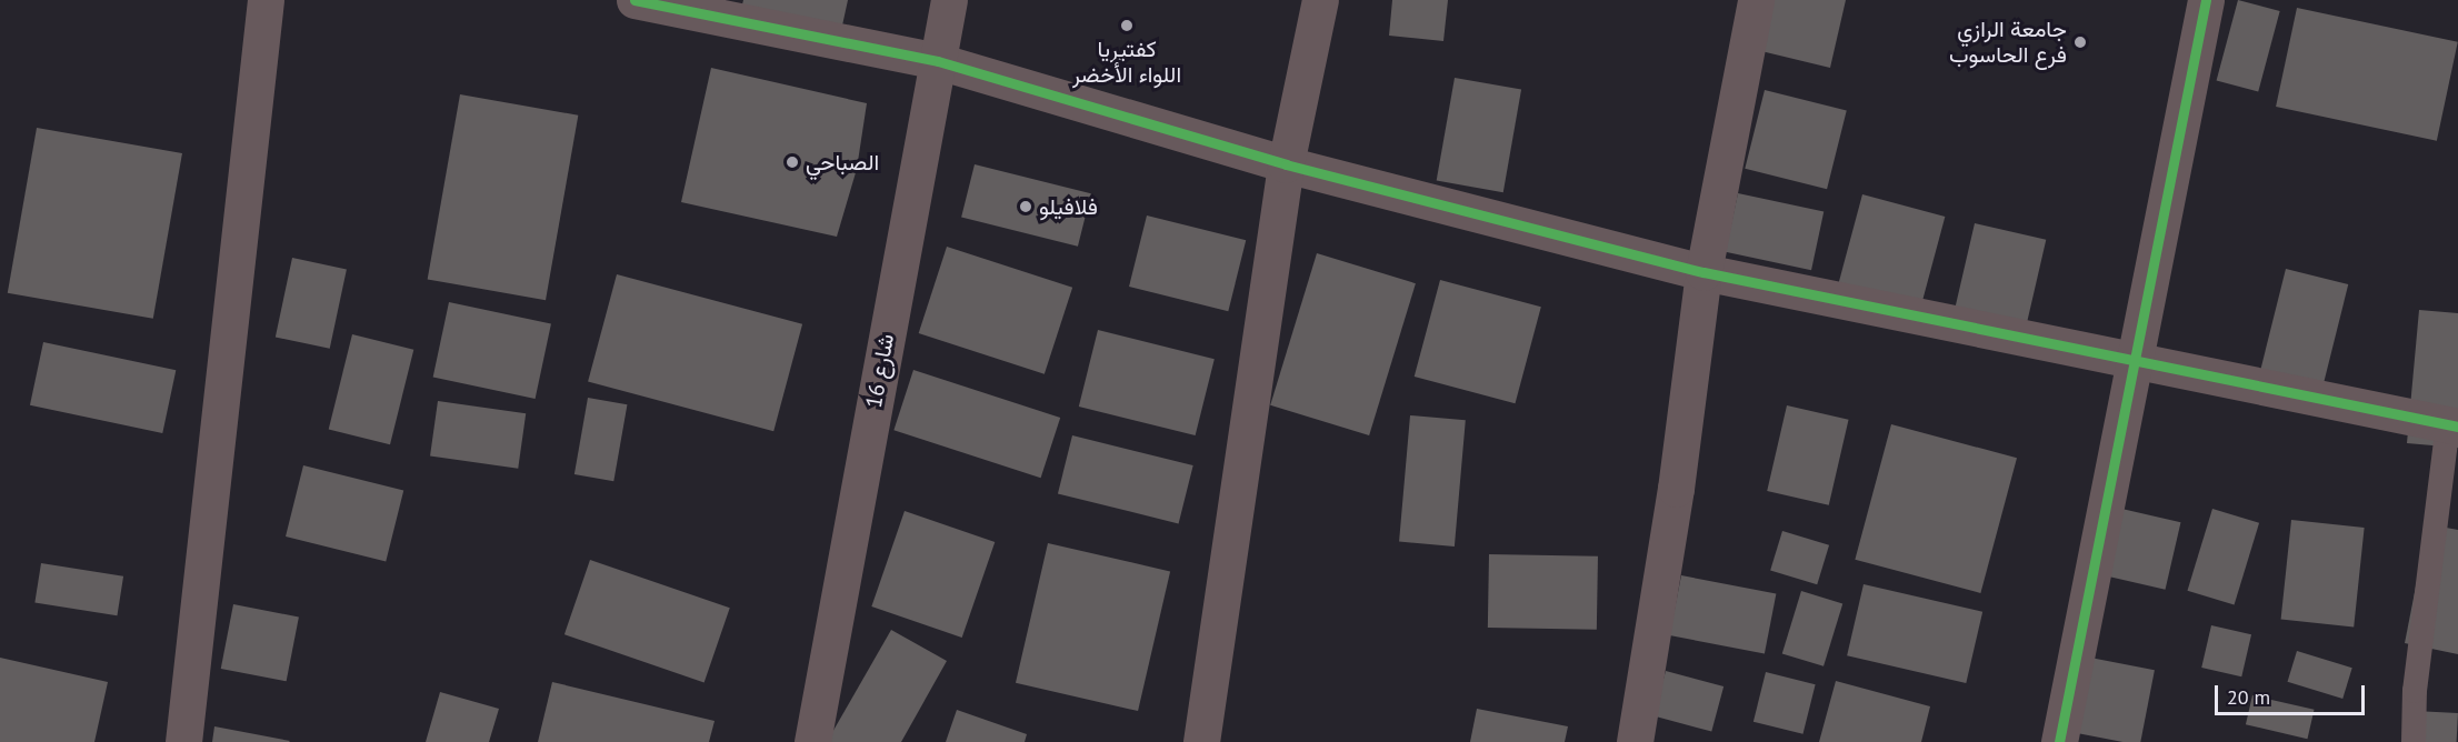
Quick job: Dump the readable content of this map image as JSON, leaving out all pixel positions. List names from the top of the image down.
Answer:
{
  "streets": {
    "street": ["شارع 16"]
  },
  "places": [
    "كفتيريا اللواء الأخضر",
    "جامعة الرازي فرع الحاسوب",
    "الصباحي",
    "فلافيلو"
  ],
  "scale_bar": "20 m"
}
